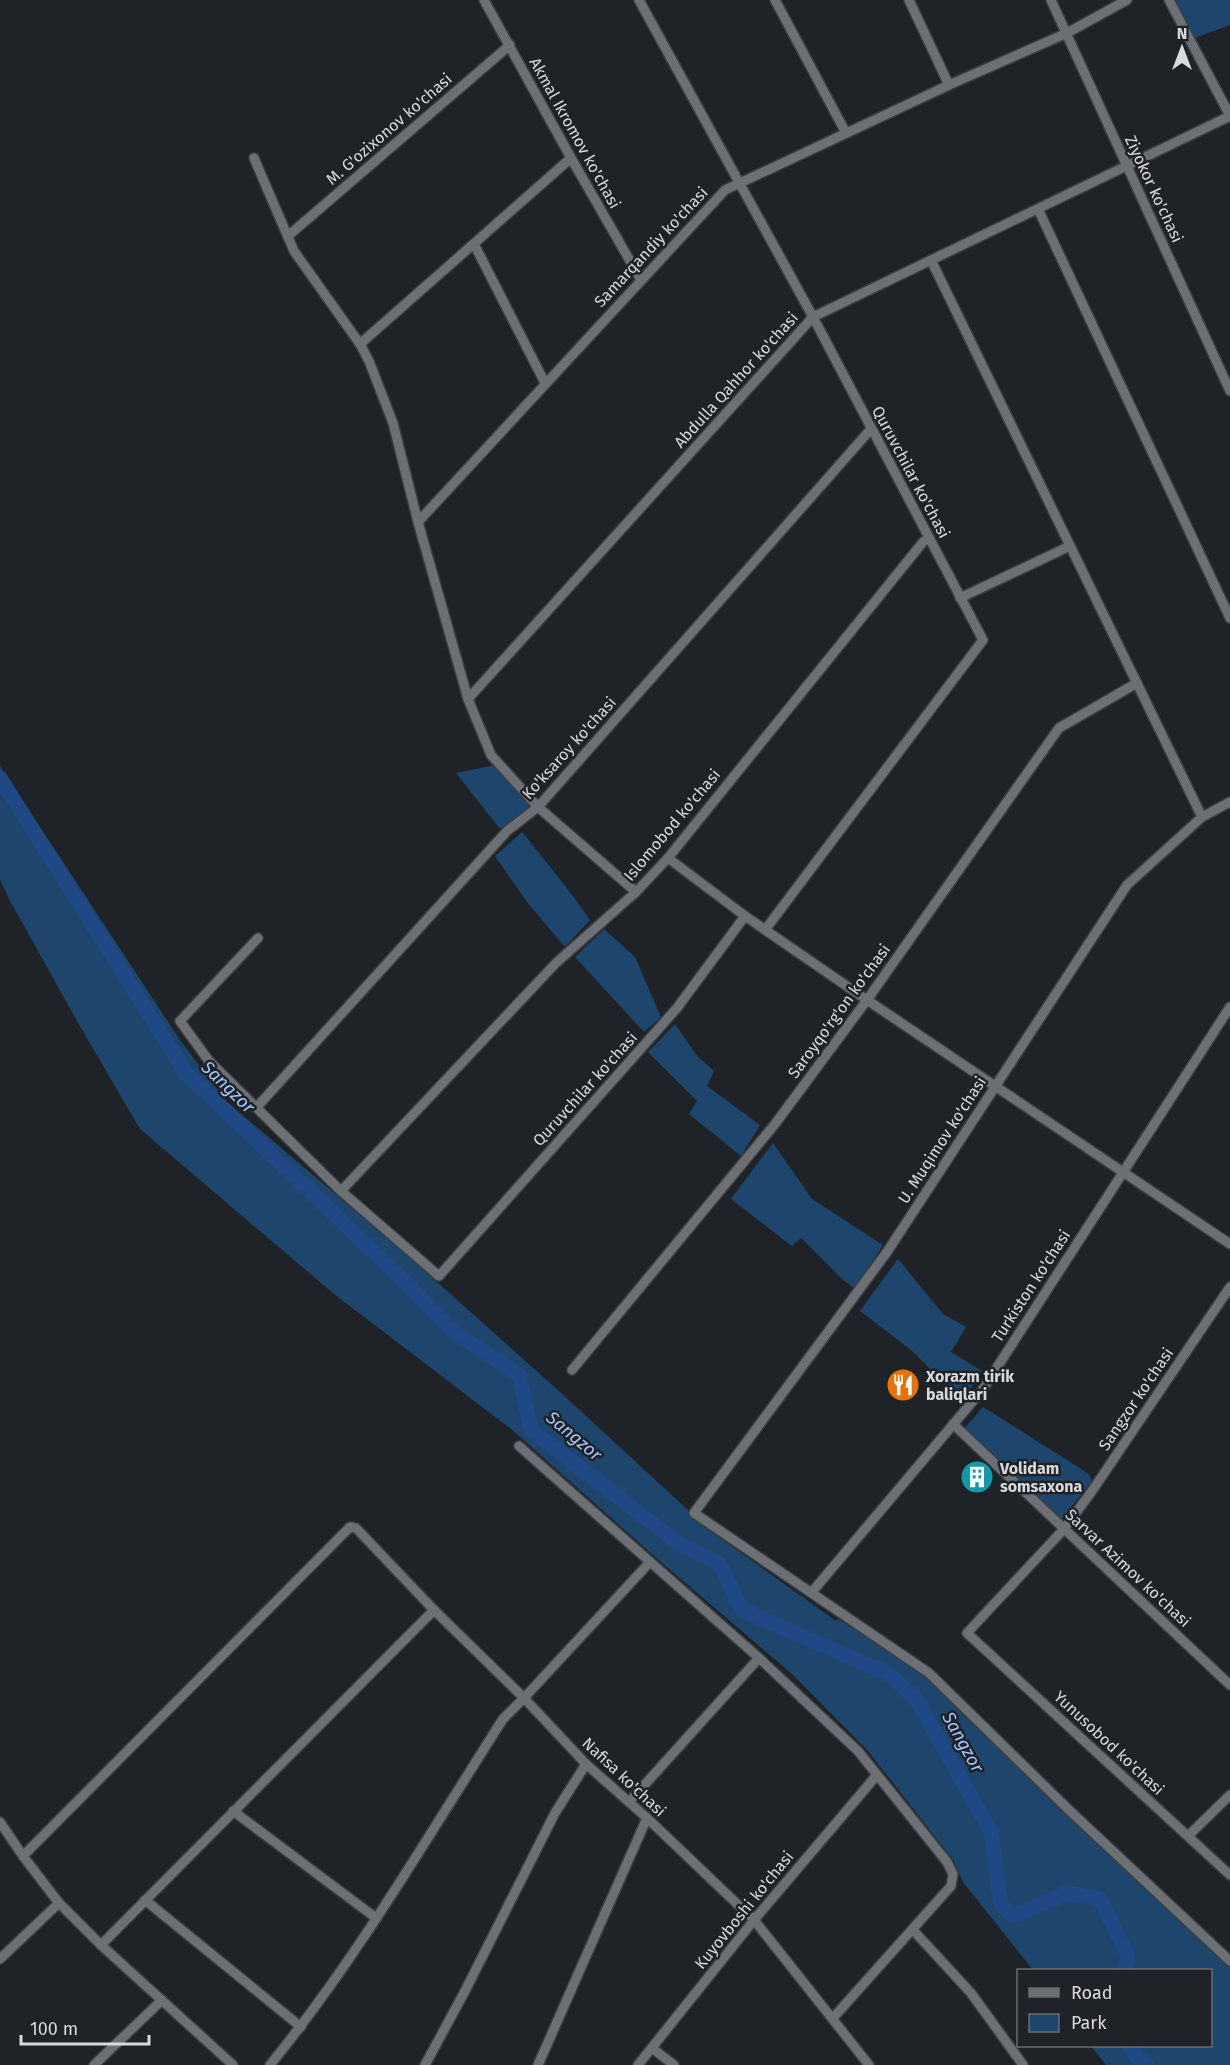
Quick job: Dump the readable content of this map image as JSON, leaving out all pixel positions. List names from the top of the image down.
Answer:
{
  "streets": {
    "street": [
      "M. G'ozixonov ko'chasi",
      "Akmal Ikromov ko'chasi",
      "Ziyokor ko'chasi",
      "Samarqandiy ko'chasi",
      "Abdulla Qahhor ko'chasi",
      "Quruvchilar ko'chasi",
      "Ko'ksaroy ko'chasi",
      "Islomobod ko'chasi",
      "Saroyqo'rg'on ko'chasi",
      "U. Muqimov ko'chasi",
      "Turkiston ko'chasi",
      "Sangzor ko'chasi",
      "Sarvar Azimov ko'chasi",
      "Yunusobod ko'chasi",
      "Nafisa ko'chasi",
      "Kuyovboshi ko'chasi"
    ]
  },
  "crossings": [
    ["M. G'ozixonov ko'chasi", "Akmal Ikromov ko'chasi"],
    ["Akmal Ikromov ko'chasi", "Samarqandiy ko'chasi"],
    ["Ziyokor ko'chasi", "Samarqandiy ko'chasi"],
    ["Ziyokor ko'chasi", "Abdulla Qahhor ko'chasi"],
    ["Samarqandiy ko'chasi", "Quruvchilar ko'chasi"],
    ["Abdulla Qahhor ko'chasi", "Quruvchilar ko'chasi"],
    ["Quruvchilar ko'chasi", "Ko'ksaroy ko'chasi"],
    ["Quruvchilar ko'chasi", "Islomobod ko'chasi"],
    ["U. Muqimov ko'chasi", "Turkiston ko'chasi"],
    ["Turkiston ko'chasi", "Sarvar Azimov ko'chasi"],
    ["Sangzor ko'chasi", "Sarvar Azimov ko'chasi"],
    ["Sangzor ko'chasi", "Yunusobod ko'chasi"],
    ["Nafisa ko'chasi", "Kuyovboshi ko'chasi"]
  ],
  "water": ["Sangzor"],
  "places": {
    "restaurant": ["Xorazm tirik baliqlari"],
    "building": ["Volidam somsaxona"]
  },
  "legend": ["Road", "Park"],
  "scale_bar": "100 m",
  "north": "top"
}
